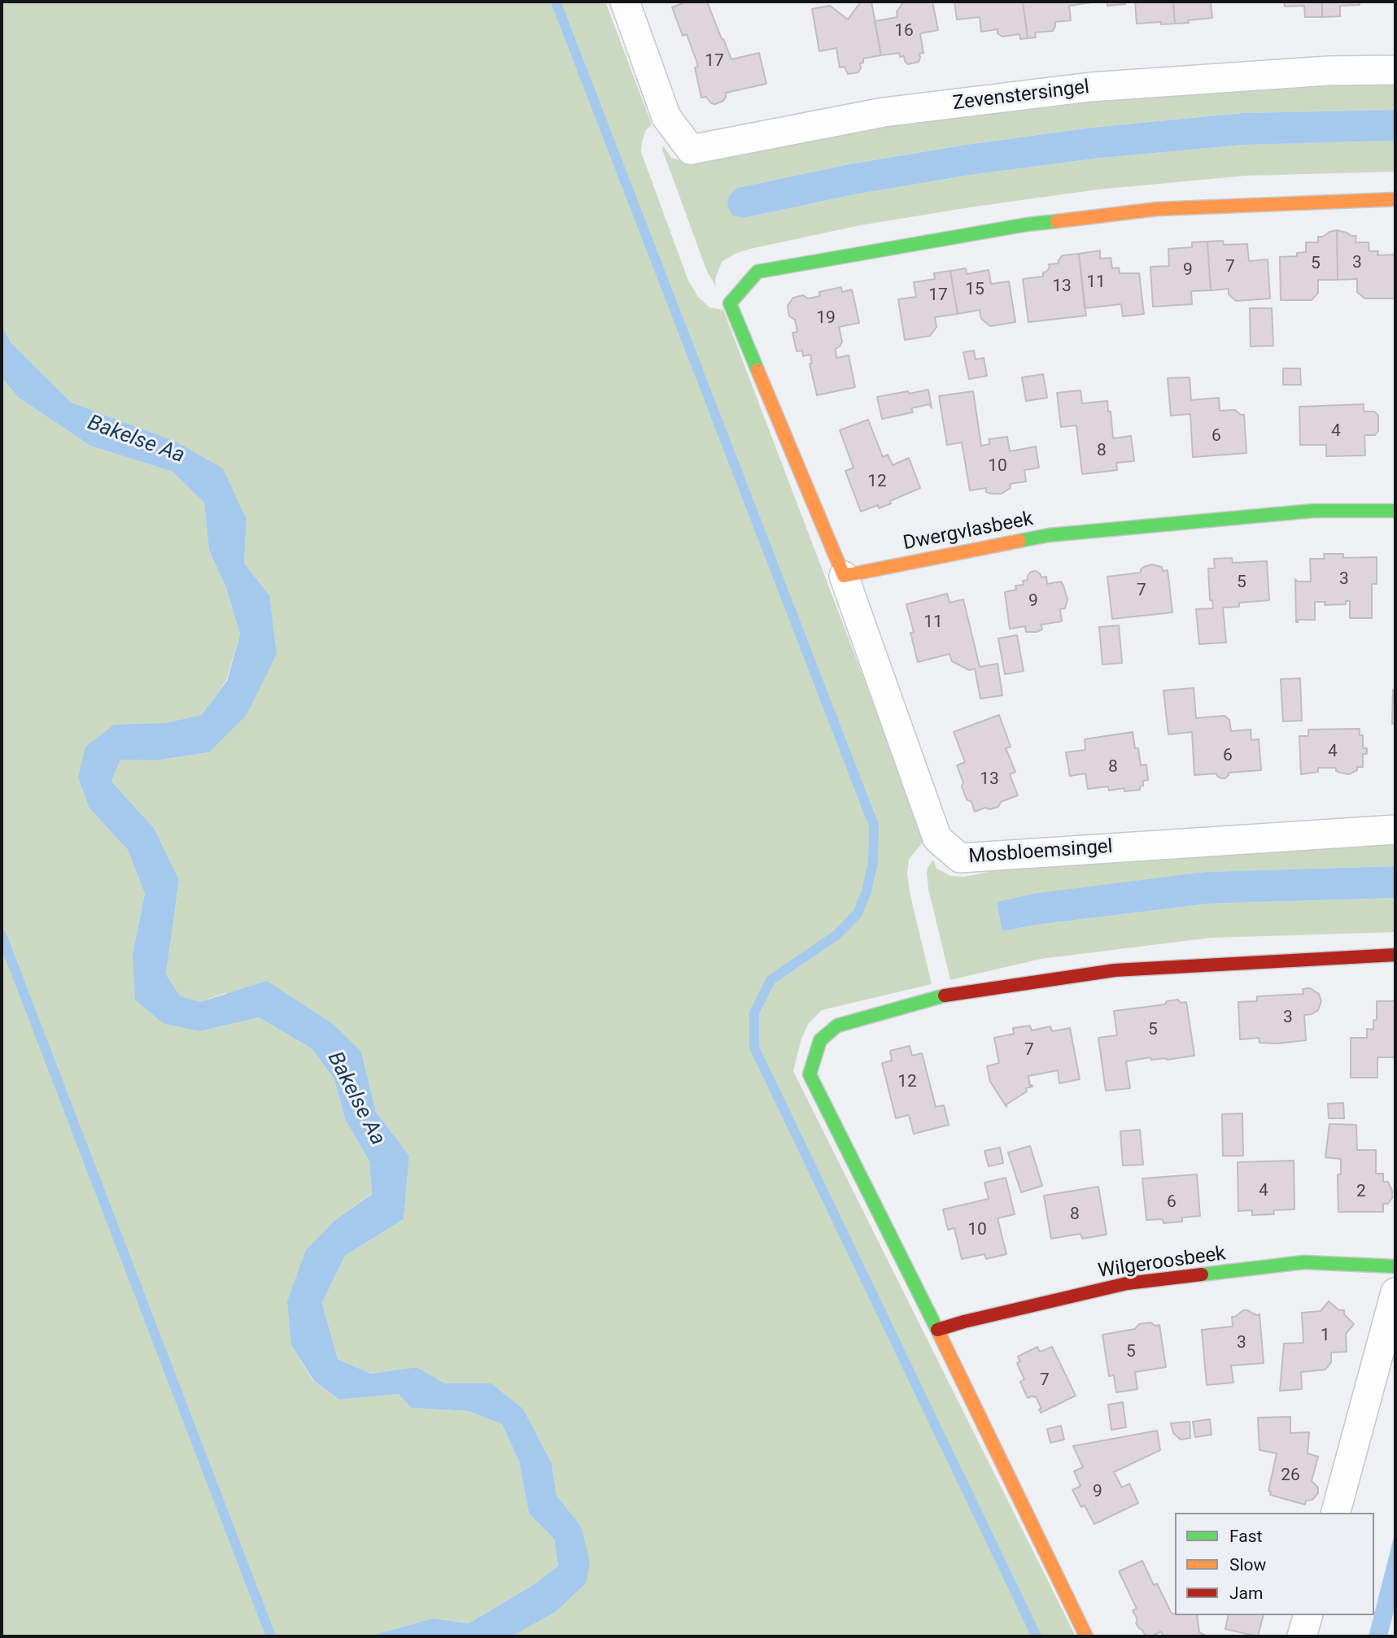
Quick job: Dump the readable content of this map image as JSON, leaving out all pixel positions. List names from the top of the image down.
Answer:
{
  "streets": {
    "street": [
      "Zevenstersingel",
      "Dwergvlasbeek",
      "Mosbloemsingel",
      "Wilgeroosbeek"
    ]
  },
  "crossings": [
    ["Dwergvlasbeek", "Mosbloemsingel"]
  ],
  "water": ["Bakelse Aa"],
  "house_numbers": [
    "16",
    "17",
    "3",
    "5",
    "7",
    "9",
    "11",
    "13",
    "15",
    "17",
    "19",
    "4",
    "6",
    "8",
    "10",
    "12",
    "3",
    "5",
    "7",
    "9",
    "11",
    "4",
    "6",
    "8",
    "13",
    "3",
    "5",
    "7",
    "12",
    "4",
    "2",
    "6",
    "8",
    "10",
    "1",
    "3",
    "5",
    "7",
    "26",
    "9"
  ],
  "legend": ["Fast", "Slow", "Jam"]
}
